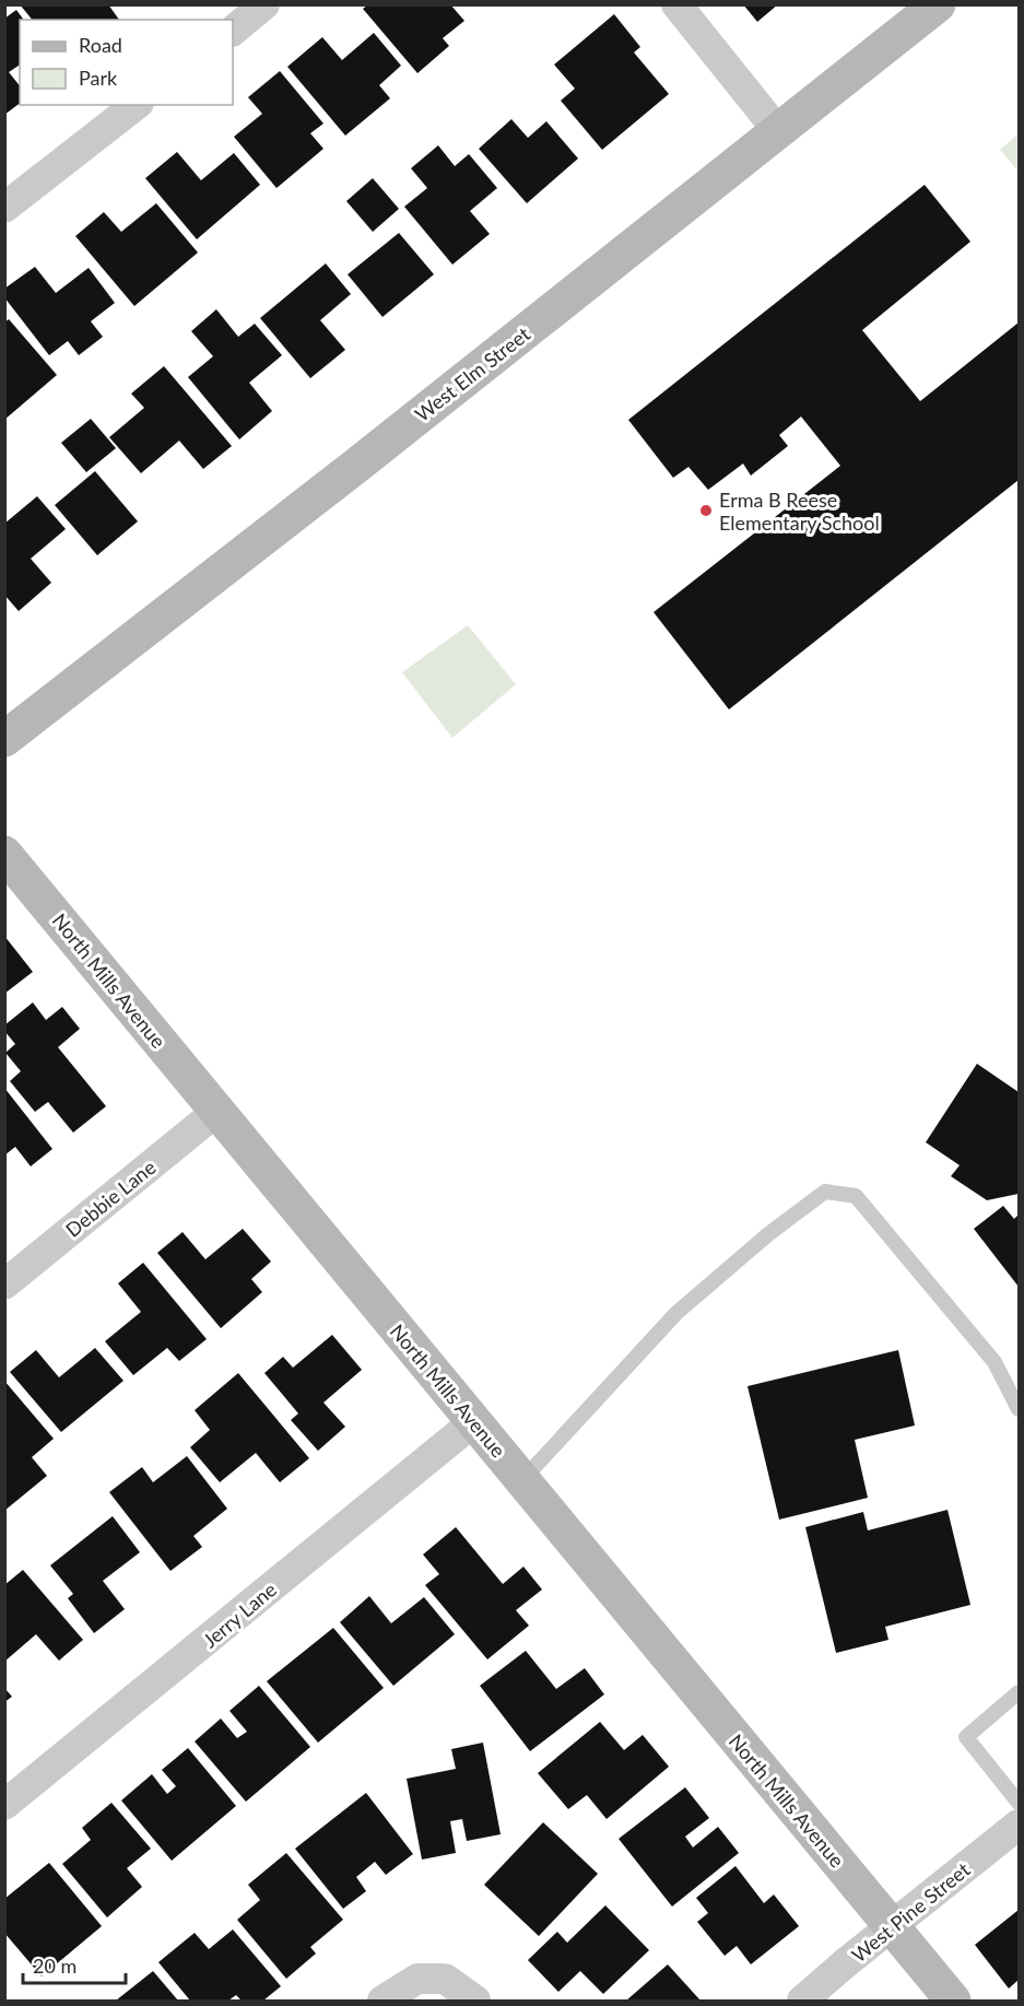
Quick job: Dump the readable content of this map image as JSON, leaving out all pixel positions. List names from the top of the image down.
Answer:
{
  "streets": {
    "street": [
      "West Elm Street",
      "North Mills Avenue",
      "Debbie Lane",
      "Jerry Lane",
      "West Pine Street"
    ]
  },
  "crossings": [
    ["North Mills Avenue", "Debbie Lane"],
    ["North Mills Avenue", "Jerry Lane"],
    ["North Mills Avenue", "West Pine Street"]
  ],
  "places": ["Erma B Reese Elementary School"],
  "legend": ["Road", "Park"],
  "scale_bar": "20 m"
}
